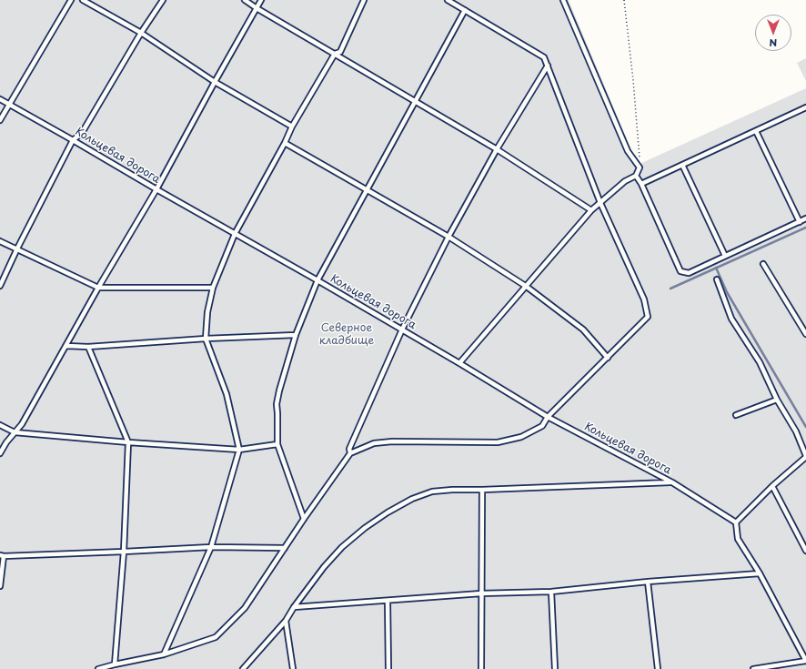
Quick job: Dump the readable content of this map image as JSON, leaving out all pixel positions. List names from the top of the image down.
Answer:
{
  "streets": {
    "lane": ["Кольцевая дорога"]
  },
  "parks": ["Северное кладбище"],
  "north": "bottom"
}
